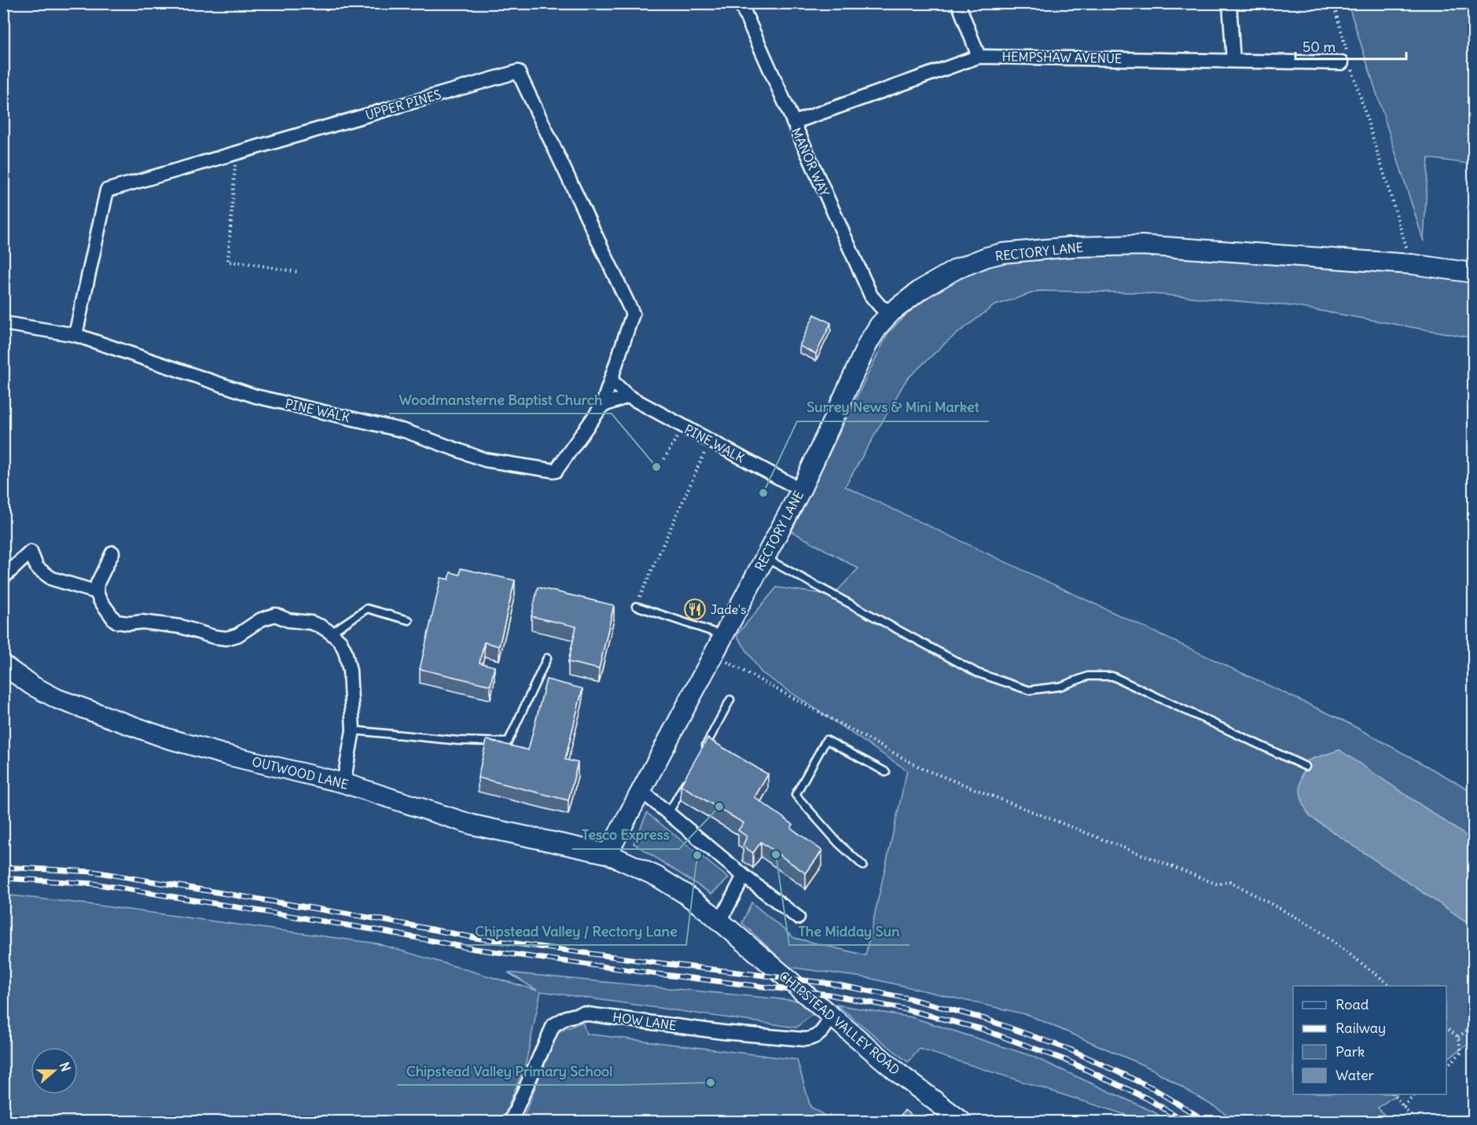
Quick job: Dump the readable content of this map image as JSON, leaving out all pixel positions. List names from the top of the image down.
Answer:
{
  "streets": {
    "main road": ["RECTORY LANE", "OUTWOOD LANE", "CHIPSTEAD VALLEY ROAD"],
    "street": [
      "HEMPSHAW AVENUE",
      "UPPER PINES",
      "MANOR WAY",
      "PINE WALK",
      "HOW LANE"
    ]
  },
  "crossings": [
    ["HEMPSHAW AVENUE", "MANOR WAY"],
    ["UPPER PINES", "PINE WALK"],
    ["MANOR WAY", "RECTORY LANE"],
    ["RECTORY LANE", "PINE WALK"],
    ["RECTORY LANE", "OUTWOOD LANE"],
    ["RECTORY LANE", "CHIPSTEAD VALLEY ROAD"],
    ["OUTWOOD LANE", "CHIPSTEAD VALLEY ROAD"],
    ["HOW LANE", "CHIPSTEAD VALLEY ROAD"]
  ],
  "places": {
    "other": [
      "Woodmansterne Baptist Church",
      "Surrey News & Mini Market",
      "Tesco Express",
      "The Midday Sun",
      "Chipstead Valley / Rectory Lane",
      "Chipstead Valley Primary School"
    ],
    "restaurant": ["Jade's"]
  },
  "legend": [
    "Road",
    "Railway",
    "Park",
    "Water"
  ],
  "scale_bar": "50 m",
  "north": "right"
}
